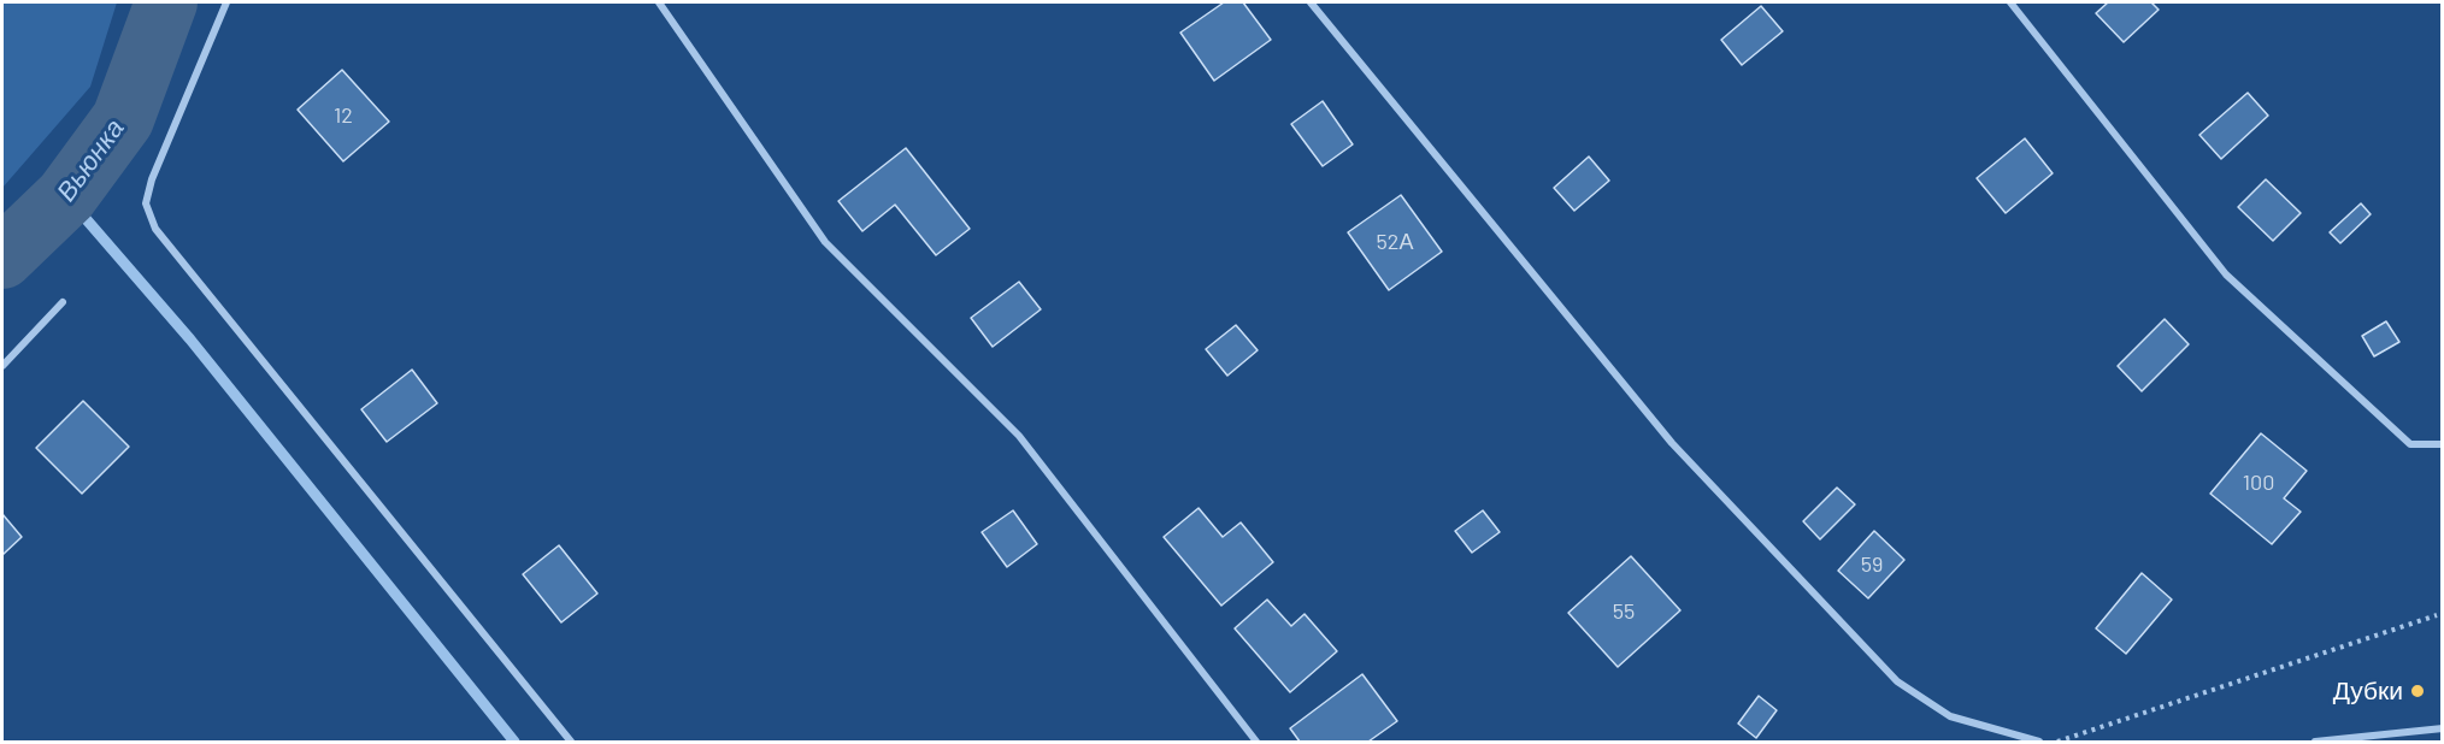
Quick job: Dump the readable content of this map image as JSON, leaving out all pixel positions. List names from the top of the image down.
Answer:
{
  "water": ["Вьюнка"],
  "places": ["Дубки"],
  "house_numbers": [
    "12",
    "52А",
    "100",
    "59",
    "55"
  ]
}
